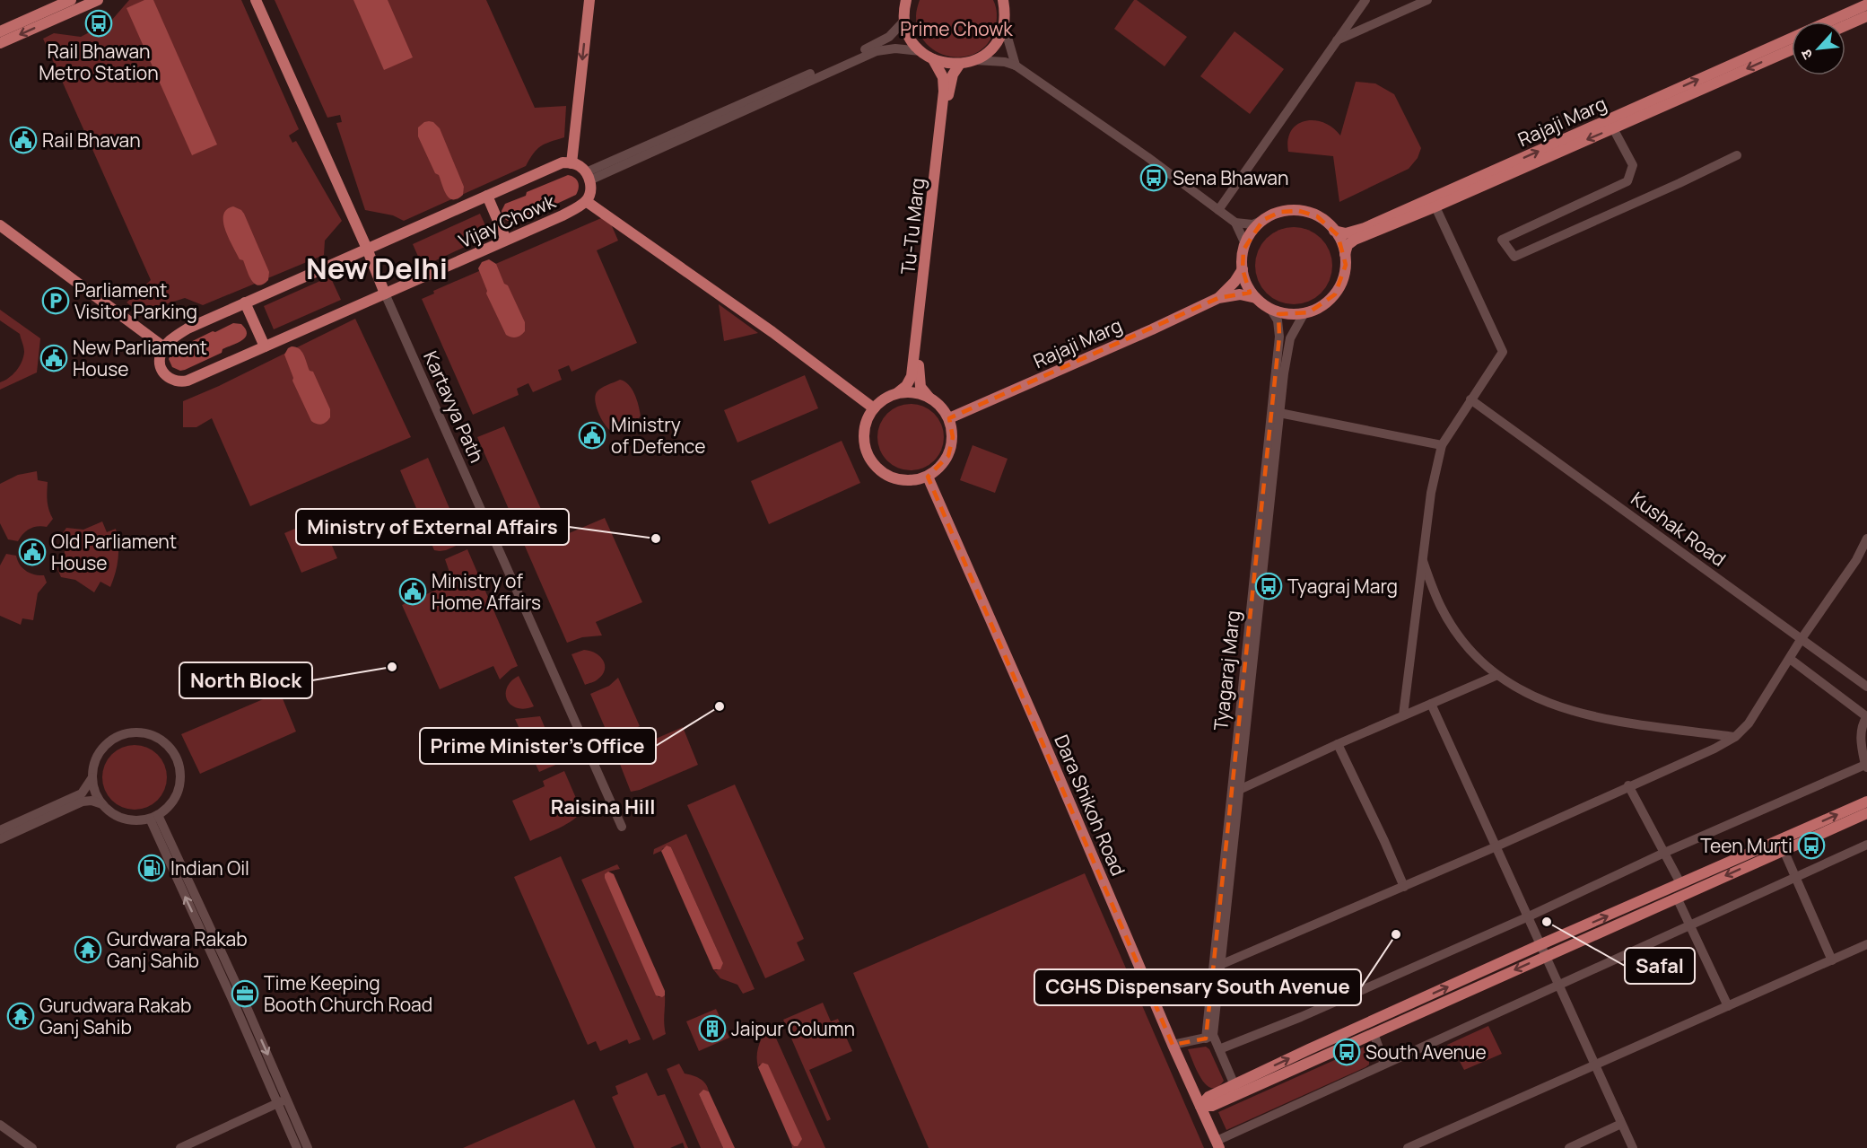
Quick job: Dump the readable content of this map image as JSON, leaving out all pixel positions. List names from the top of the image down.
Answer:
{
  "streets": {
    "main road": [
      "Rajaji Marg",
      "Vijay Chowk",
      "Tu-Tu Marg",
      "Kartavya Path",
      "Dara Shikoh Road"
    ],
    "street": ["Kushak Road", "Tyagaraj Marg"]
  },
  "crossings": [
    ["Rajaji Marg", "Tu-Tu Marg"],
    ["Rajaji Marg", "Tyagaraj Marg"],
    ["Rajaji Marg", "Dara Shikoh Road"],
    ["Vijay Chowk", "Kartavya Path"],
    ["Tu-Tu Marg", "Dara Shikoh Road"]
  ],
  "districts": ["New Delhi", "Raisina Hill"],
  "parks": ["Prime Chowk"],
  "places": {
    "bus stop": [
      "Rail Bhawan Metro Station",
      "Sena Bhawan",
      "Tyagraj Marg",
      "Teen Murti",
      "South Avenue"
    ],
    "public building": [
      "Rail Bhavan",
      "New Parliament House",
      "Ministry of Defence",
      "Old Parliament House",
      "Ministry of Home Affairs"
    ],
    "parking": ["Parliament Visitor Parking"],
    "other": [
      "Ministry of External Affairs",
      "North Block",
      "Prime Minister's Office",
      "Safal",
      "CGHS Dispensary South Avenue"
    ],
    "fuel station": ["Indian Oil"],
    "temple": ["Gurdwara Rakab Ganj Sahib", "Gurudwara Rakab Ganj Sahib"],
    "office": ["Time Keeping Booth Church Road"],
    "building": ["Jaipur Column"]
  },
  "north": "bottom left"
}
